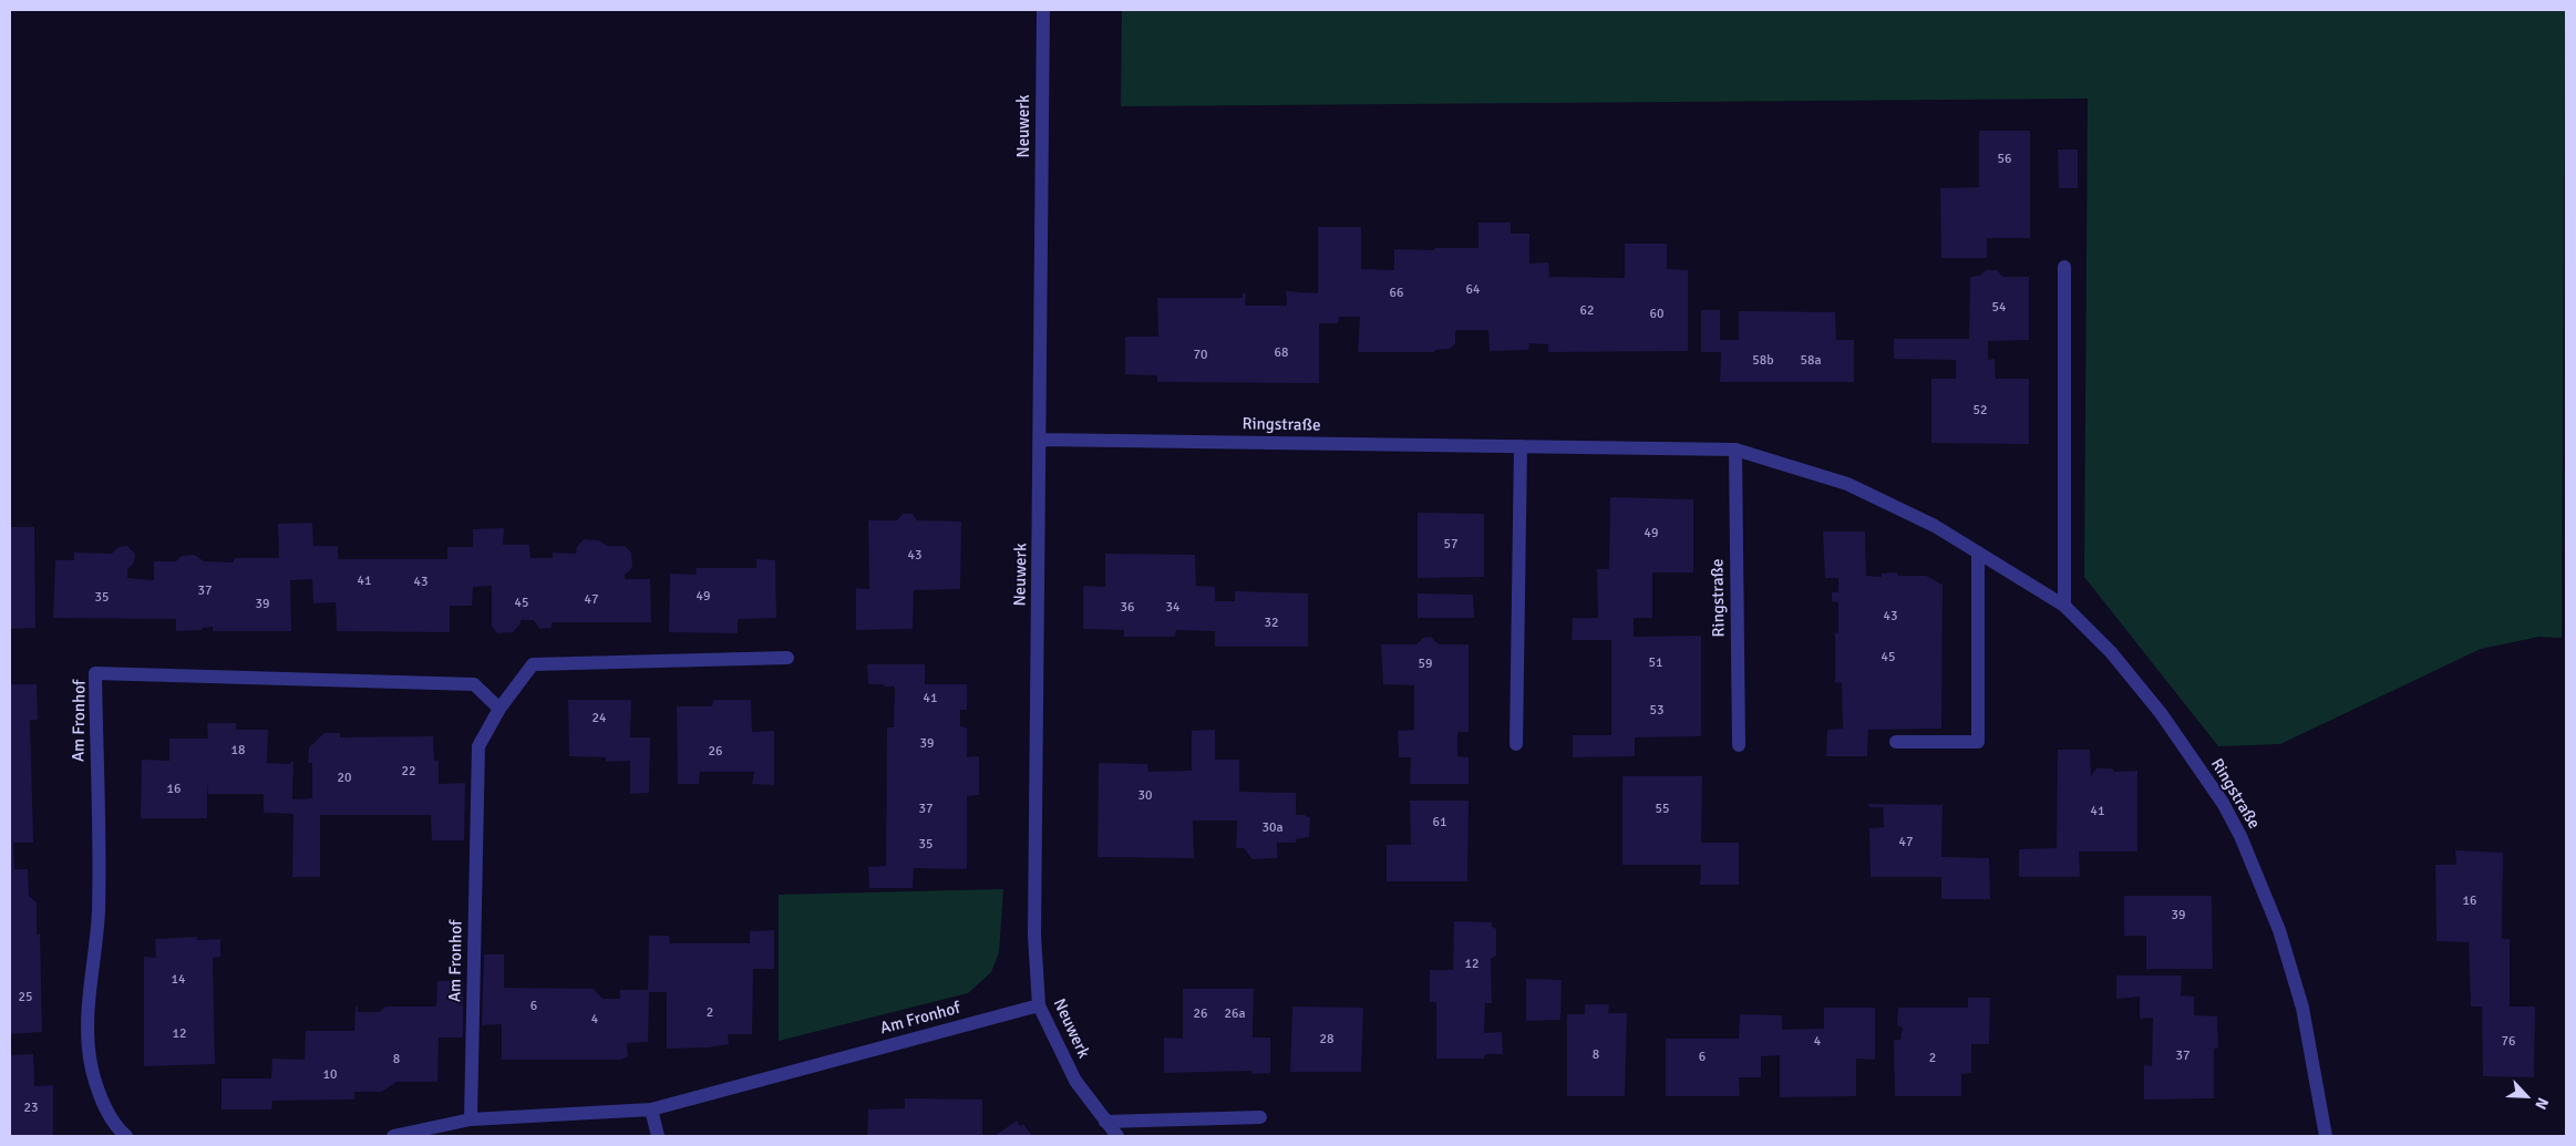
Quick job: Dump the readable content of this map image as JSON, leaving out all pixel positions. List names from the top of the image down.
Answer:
{
  "streets": {
    "street": ["Neuwerk", "Ringstraße", "Am Fronhof"]
  },
  "crossings": [
    ["Neuwerk", "Ringstraße"],
    ["Neuwerk", "Am Fronhof"]
  ],
  "house_numbers": [
    "56",
    "64",
    "66",
    "54",
    "62",
    "60",
    "68",
    "70",
    "58b",
    "58a",
    "52",
    "49",
    "57",
    "43",
    "41",
    "43",
    "37",
    "49",
    "35",
    "47",
    "45",
    "39",
    "36",
    "34",
    "43",
    "32",
    "45",
    "51",
    "59",
    "41",
    "53",
    "24",
    "39",
    "18",
    "26",
    "22",
    "20",
    "16",
    "30",
    "37",
    "55",
    "41",
    "61",
    "30a",
    "47",
    "35",
    "16",
    "39",
    "12",
    "14",
    "25",
    "6",
    "2",
    "26",
    "26a",
    "4",
    "12",
    "28",
    "4",
    "76",
    "8",
    "37",
    "6",
    "2",
    "8",
    "10",
    "23"
  ],
  "north": "bottom right"
}
